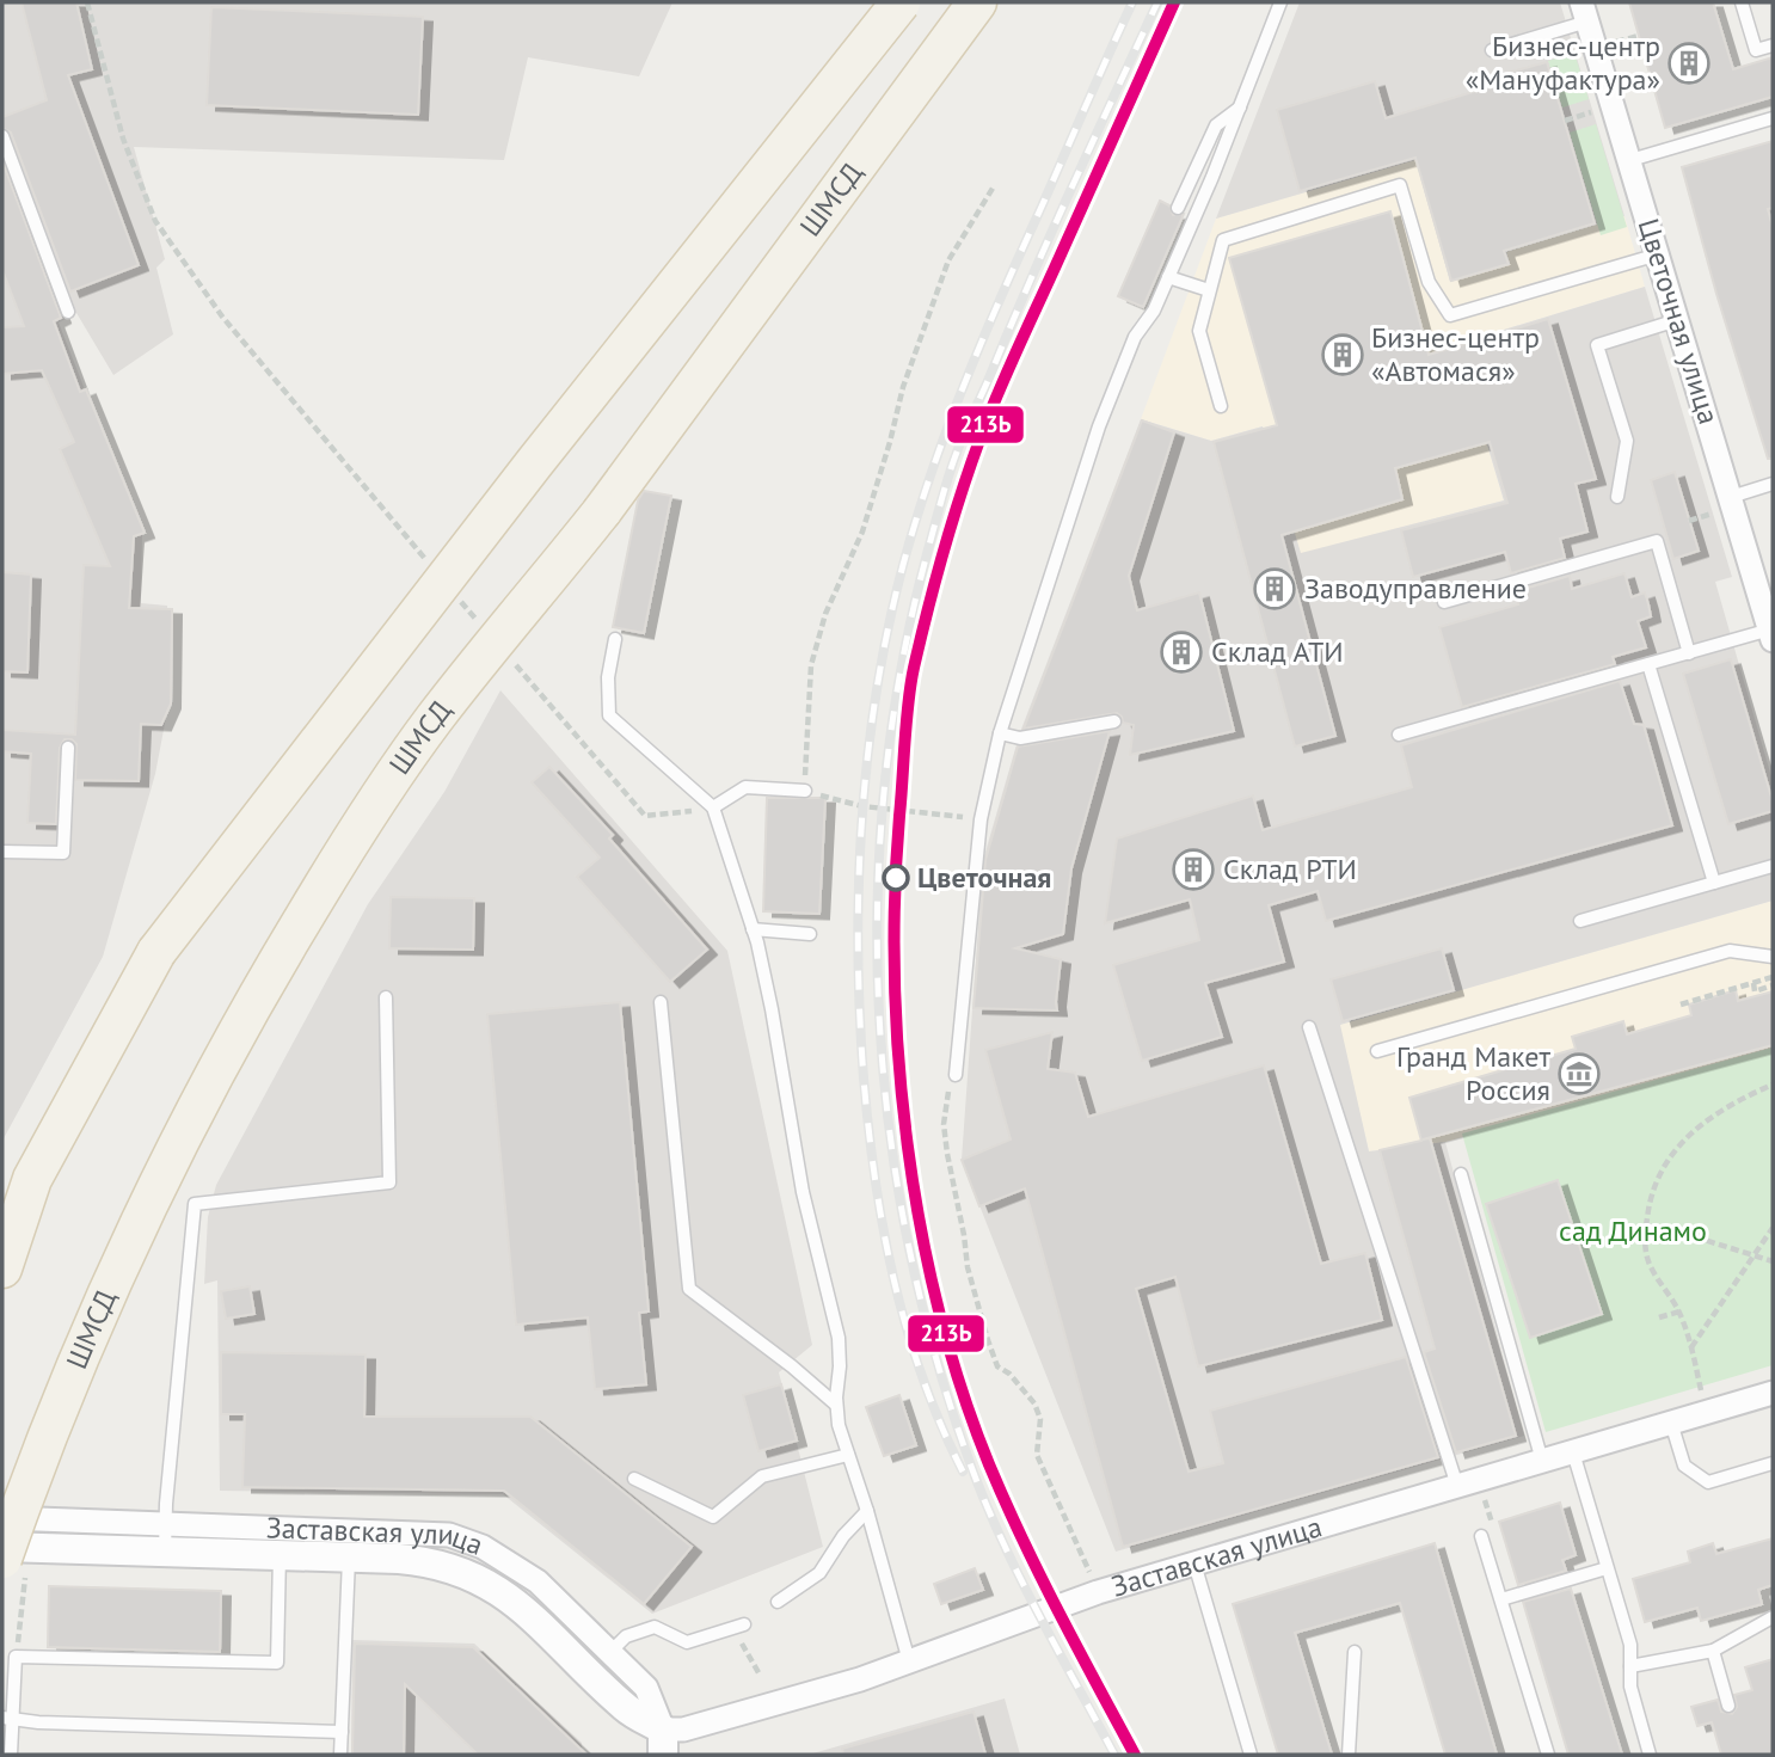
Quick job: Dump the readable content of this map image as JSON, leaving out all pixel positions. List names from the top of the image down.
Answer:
{
  "streets": {
    "main road": ["ШМСД"],
    "street": ["Цветочная улица", "Заставская улица"]
  },
  "parks": ["сад Динамо"],
  "places": {
    "building": [
      "Бизнес-центр «Мануфактура»",
      "Бизнес-центр «Автомася»",
      "Заводуправление",
      "Склад АТИ",
      "Склад РТИ"
    ],
    "other": ["Цветочная"],
    "museum": ["Гранд Макет Россия"]
  },
  "lines": ["transit line 213Ь"]
}
